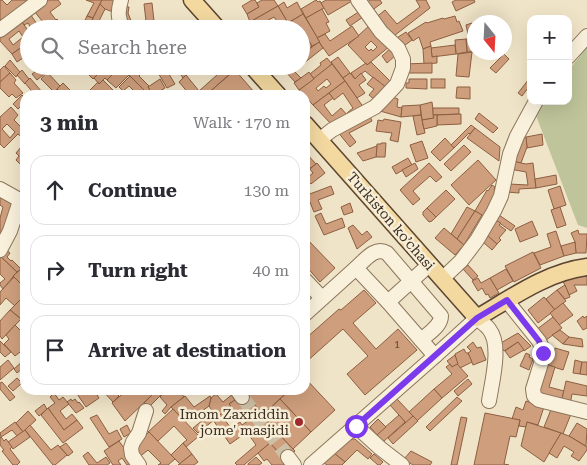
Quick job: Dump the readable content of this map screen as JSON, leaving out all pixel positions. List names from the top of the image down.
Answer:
{
  "streets": {
    "main road": ["Turkiston ko’chasi"]
  },
  "places": ["Imom Zaxriddin jome' masjidi"],
  "house_numbers": ["1"],
  "north": "bottom",
  "page": {
    "map_buttons": ["+", "−"],
    "search": "Search here",
    "heading": ["3 min", "Walk · 170 m"],
    "list": [
      ["Continue", "130 m"],
      ["Turn right", "40 m"],
      "Arrive at destination"
    ]
  }
}
